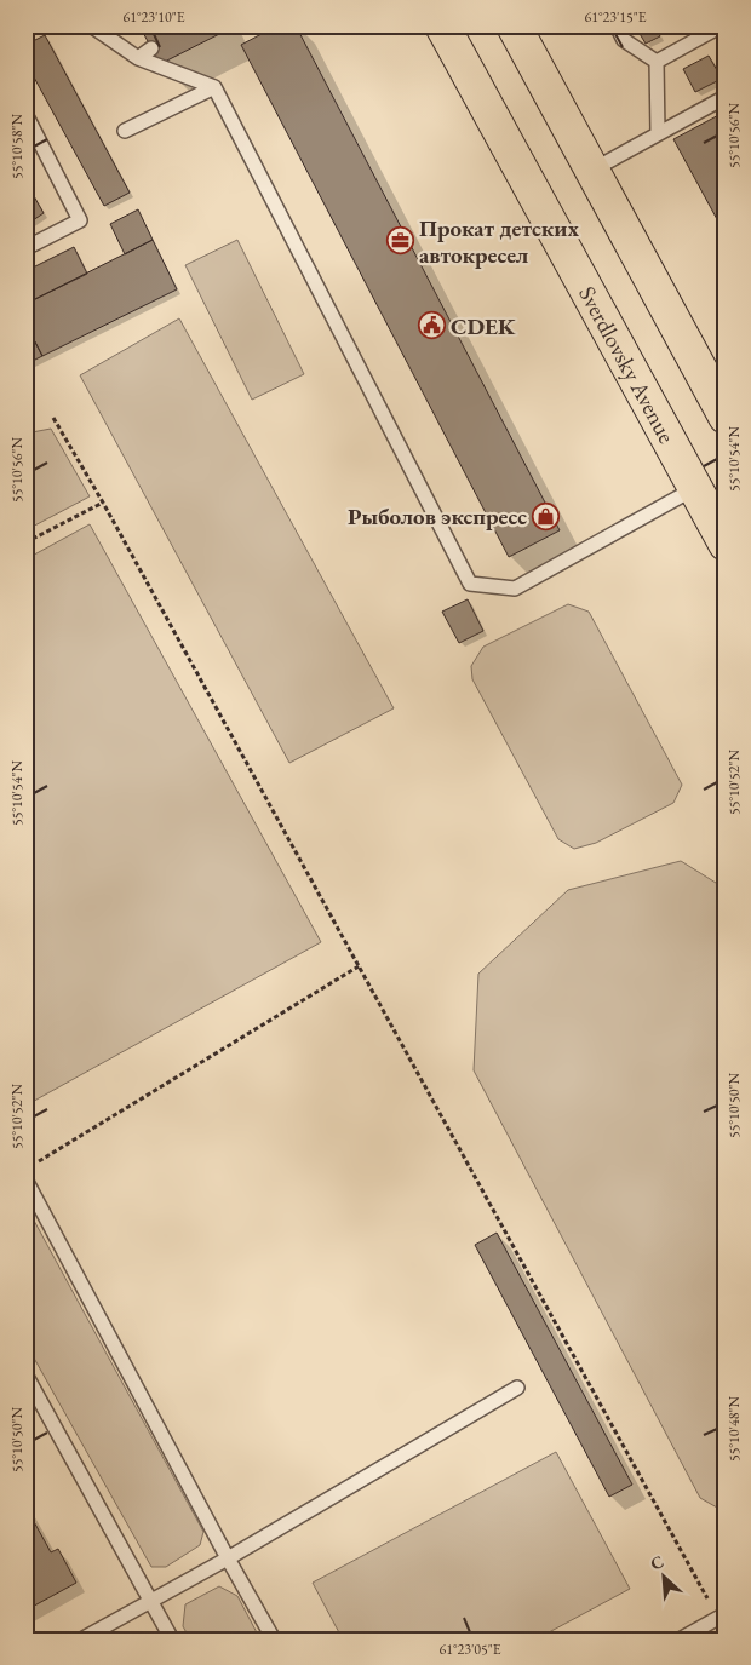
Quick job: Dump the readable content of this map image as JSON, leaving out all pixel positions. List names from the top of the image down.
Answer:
{
  "streets": {
    "main road": ["Sverdlovsky Avenue"]
  },
  "places": {
    "office": ["Прокат детских автокресел"],
    "public building": ["CDEK"],
    "shop": ["Рыболов экспресс"]
  },
  "north": "top left",
  "coordinates": [
    "61°23'10\"E",
    "61°23'15\"E",
    "55°10'56\"N",
    "55°10'58\"N",
    "55°10'54\"N",
    "55°10'52\"N",
    "55°10'50\"N",
    "55°10'48\"N",
    "61°23'05\"E"
  ]
}
